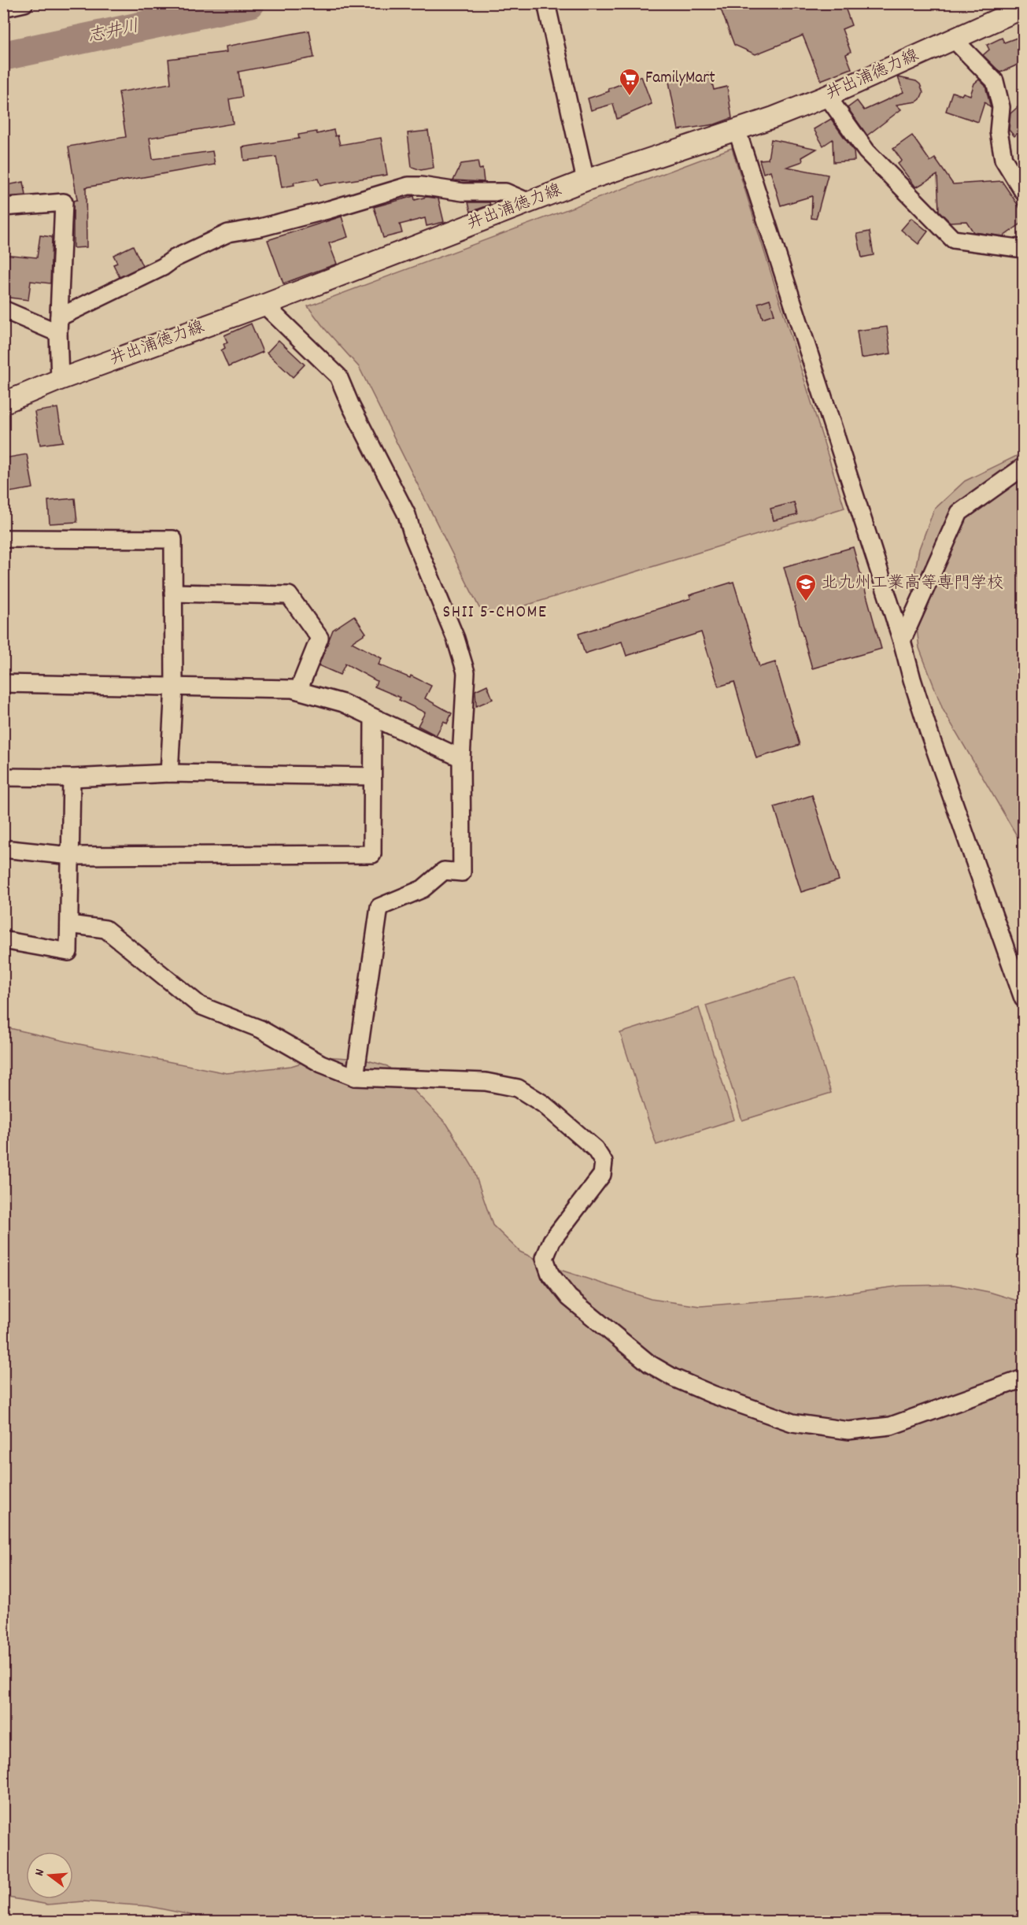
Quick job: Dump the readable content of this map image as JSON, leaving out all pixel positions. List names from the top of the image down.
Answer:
{
  "streets": {
    "main road": ["井出浦徳力線"]
  },
  "districts": ["SHII 5-CHOME"],
  "water": ["志井川"],
  "places": {
    "supermarket": ["FamilyMart"],
    "school or university": ["北九州工業高等専門学校"]
  },
  "north": "left"
}
